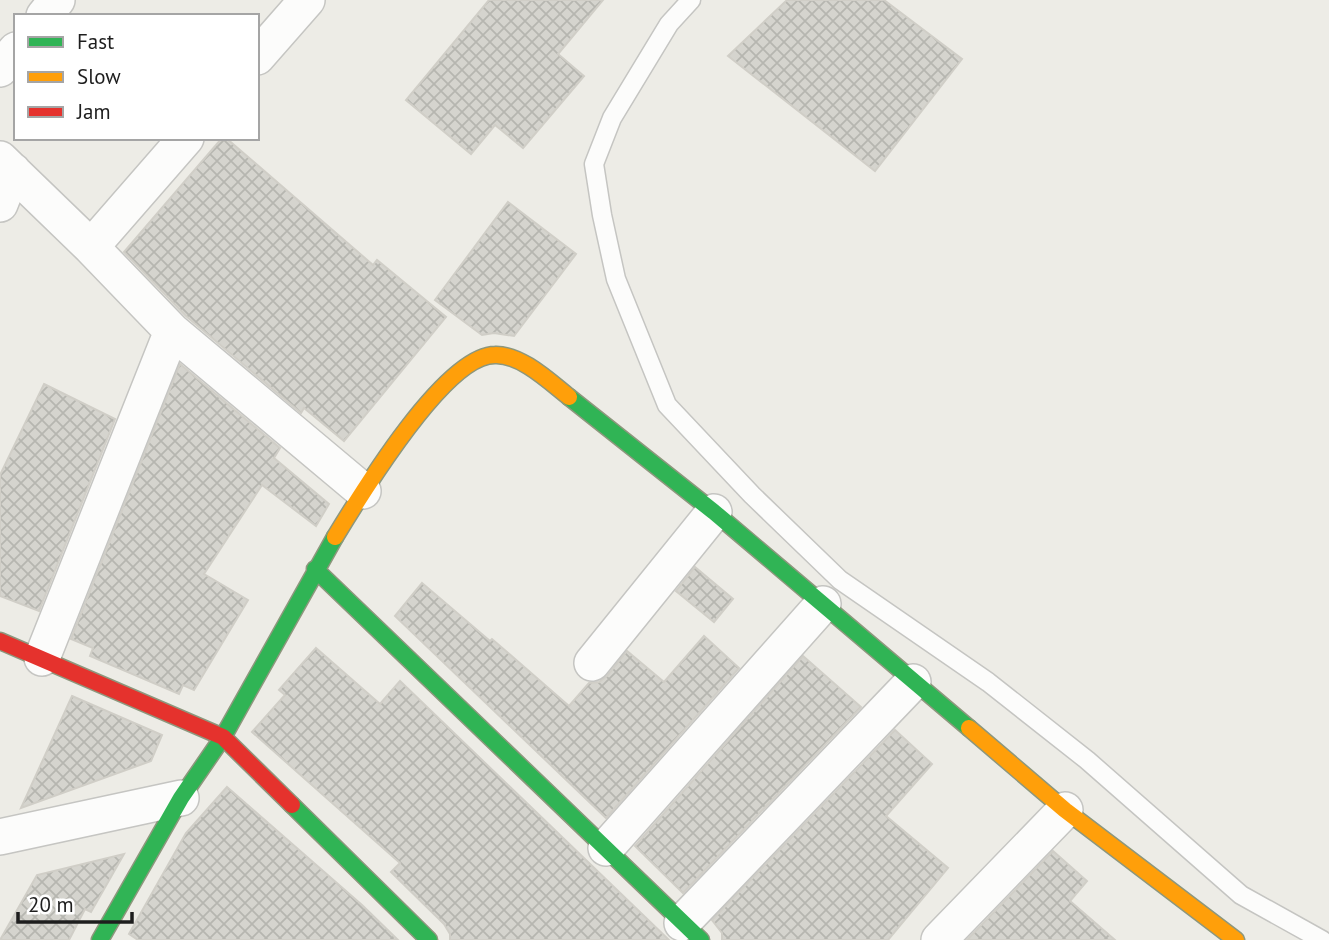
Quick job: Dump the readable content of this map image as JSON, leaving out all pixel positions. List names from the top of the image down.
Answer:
{
  "legend": ["Fast", "Slow", "Jam"],
  "scale_bar": "20 m"
}
